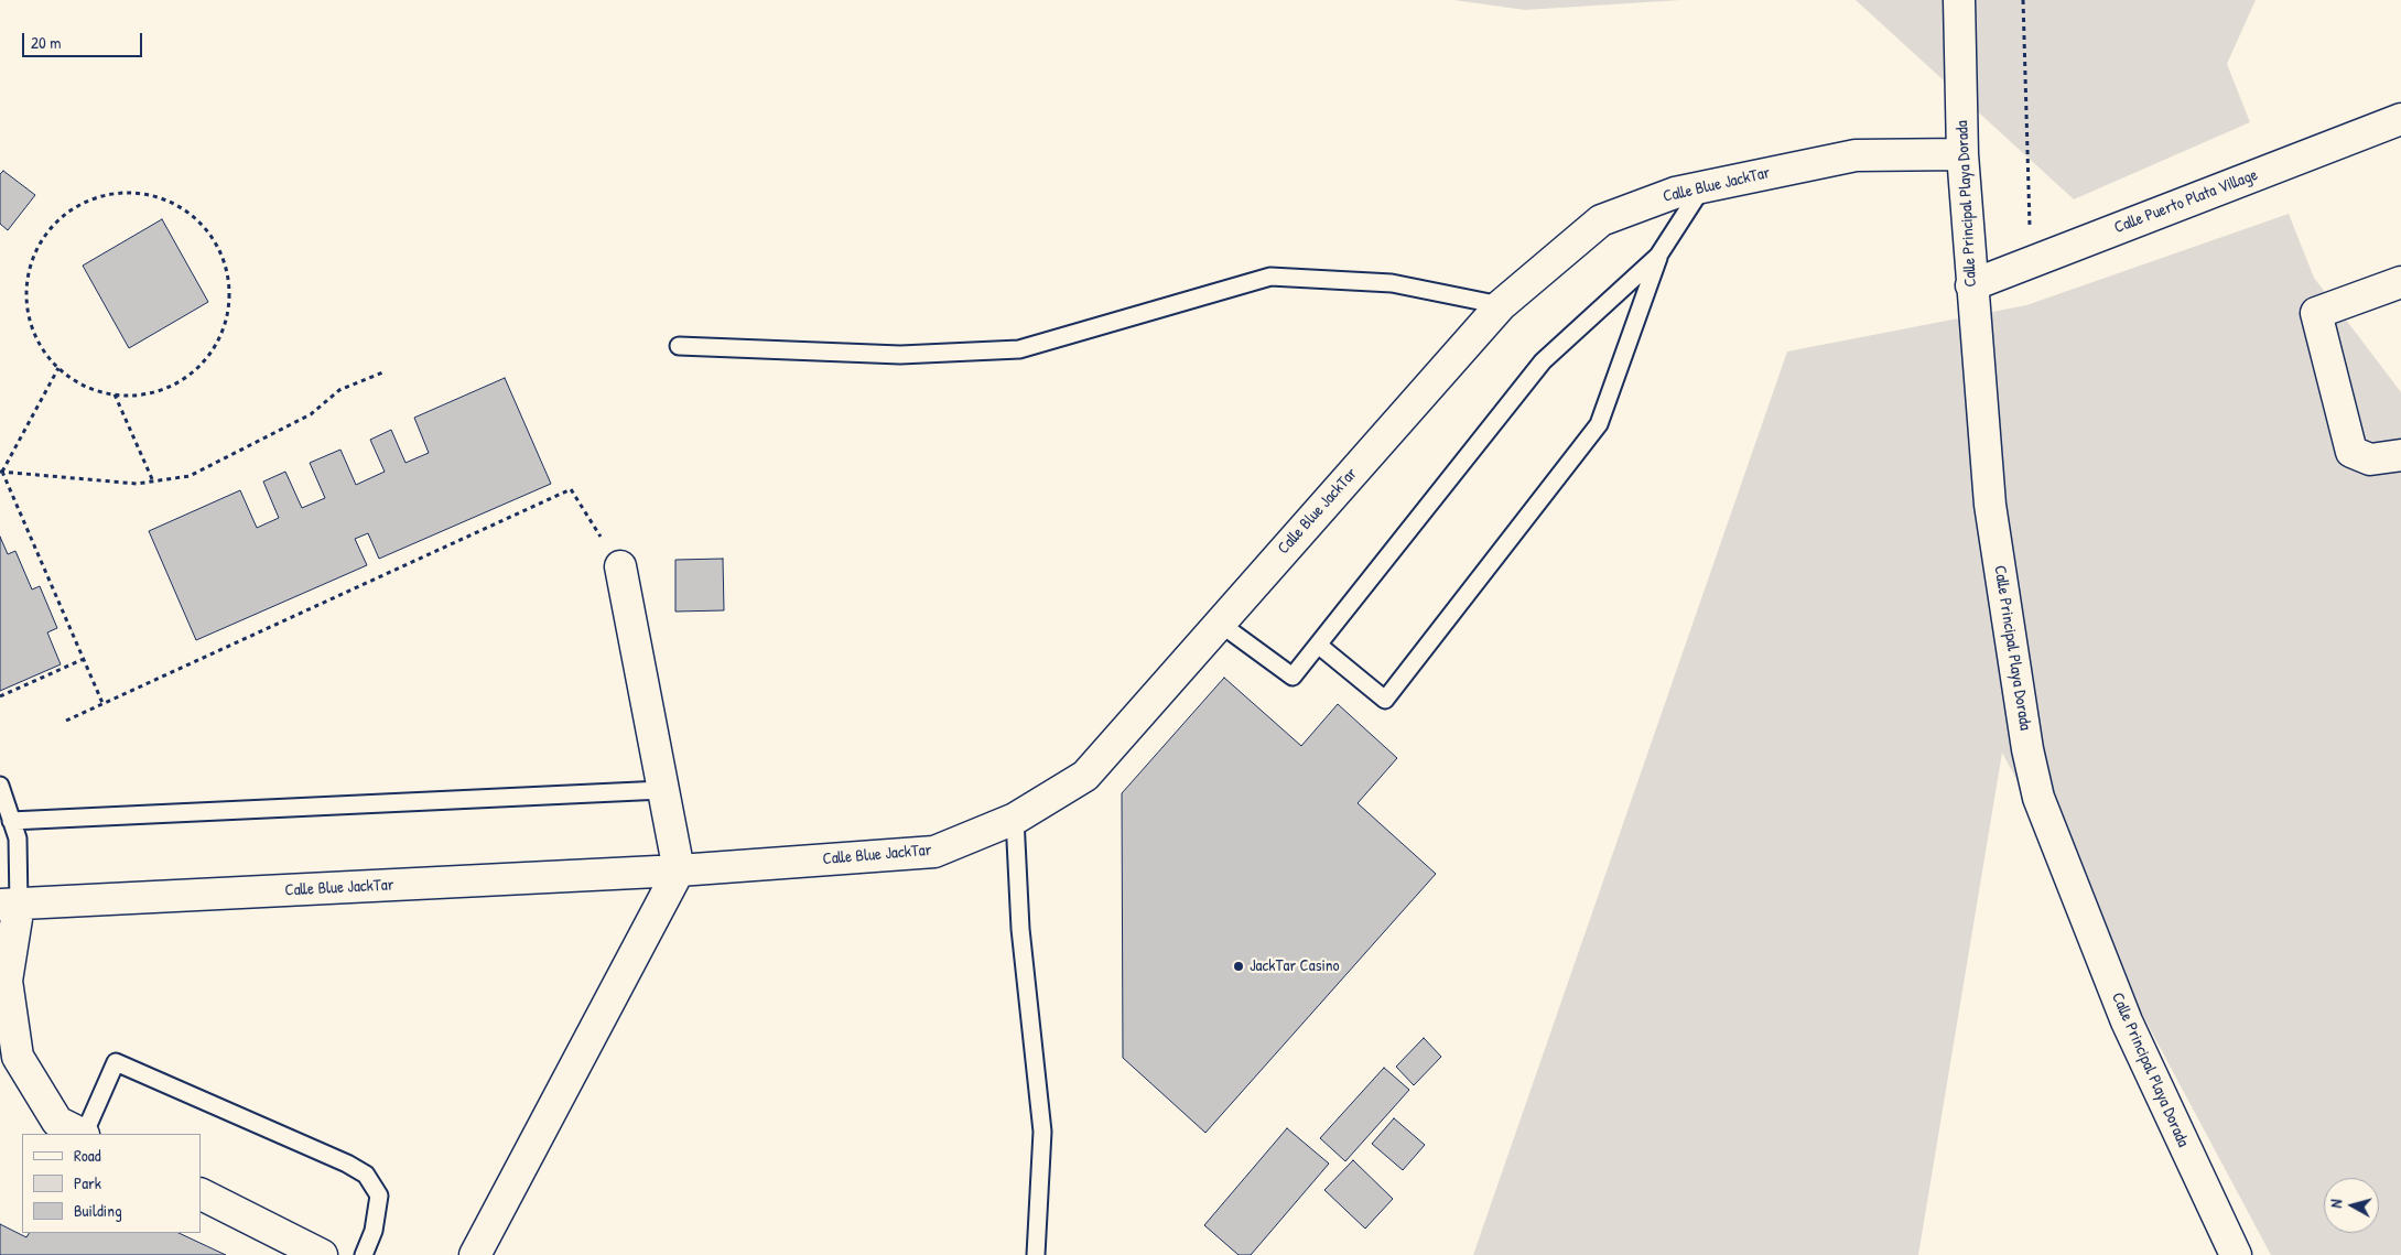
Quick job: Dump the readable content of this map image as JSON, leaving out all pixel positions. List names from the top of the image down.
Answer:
{
  "streets": {
    "street": ["Calle Blue JackTar", "Calle Puerto Plata Village", "Calle Principal Playa Dorada"]
  },
  "crossings": [
    ["Calle Blue JackTar", "Calle Principal Playa Dorada"],
    ["Calle Puerto Plata Village", "Calle Principal Playa Dorada"]
  ],
  "places": ["JackTar Casino"],
  "legend": ["Road", "Park", "Building"],
  "scale_bar": "20 m",
  "north": "left"
}
